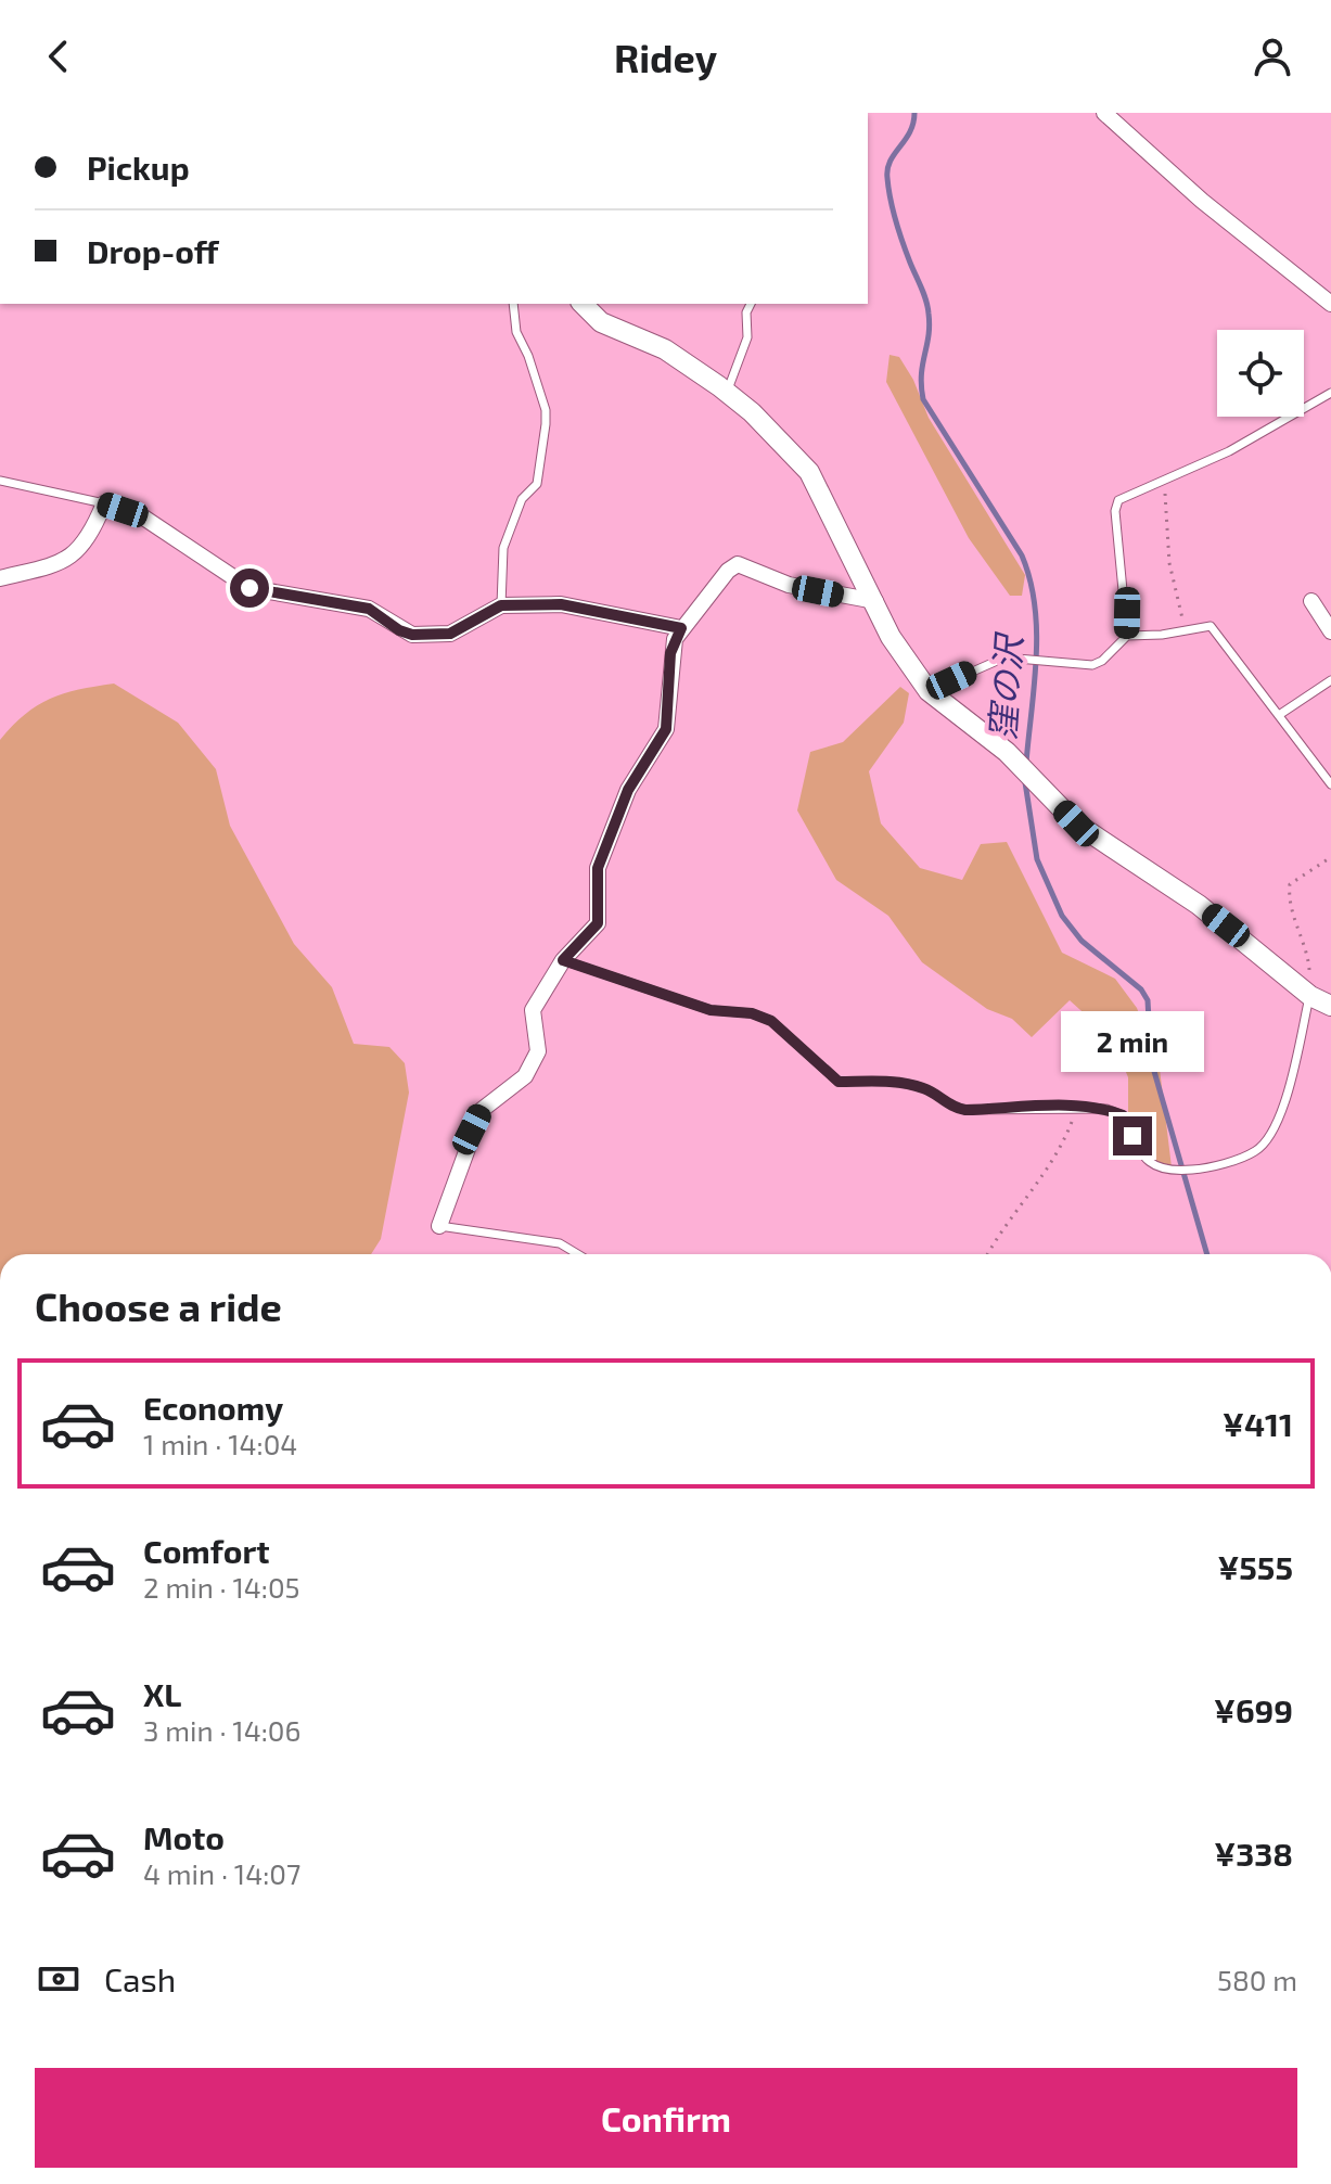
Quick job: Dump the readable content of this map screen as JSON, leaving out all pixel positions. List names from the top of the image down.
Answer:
{
  "water": ["窪の沢"],
  "page": {
    "header": "Ridey",
    "banner": ["Pickup", "Drop-off"],
    "bubble": "2 min",
    "heading": "Choose a ride",
    "list": [
      {
        "name": "Economy",
        "note": "1 min · 14:04",
        "value": "¥411"
      },
      {
        "name": "Comfort",
        "note": "2 min · 14:05",
        "value": "¥555"
      },
      {
        "name": "XL",
        "note": "3 min · 14:06",
        "value": "¥699"
      },
      {
        "name": "Moto",
        "note": "4 min · 14:07",
        "value": "¥338"
      }
    ],
    "pay": ["Cash", "580 m"],
    "buttons": "Confirm"
  }
}
